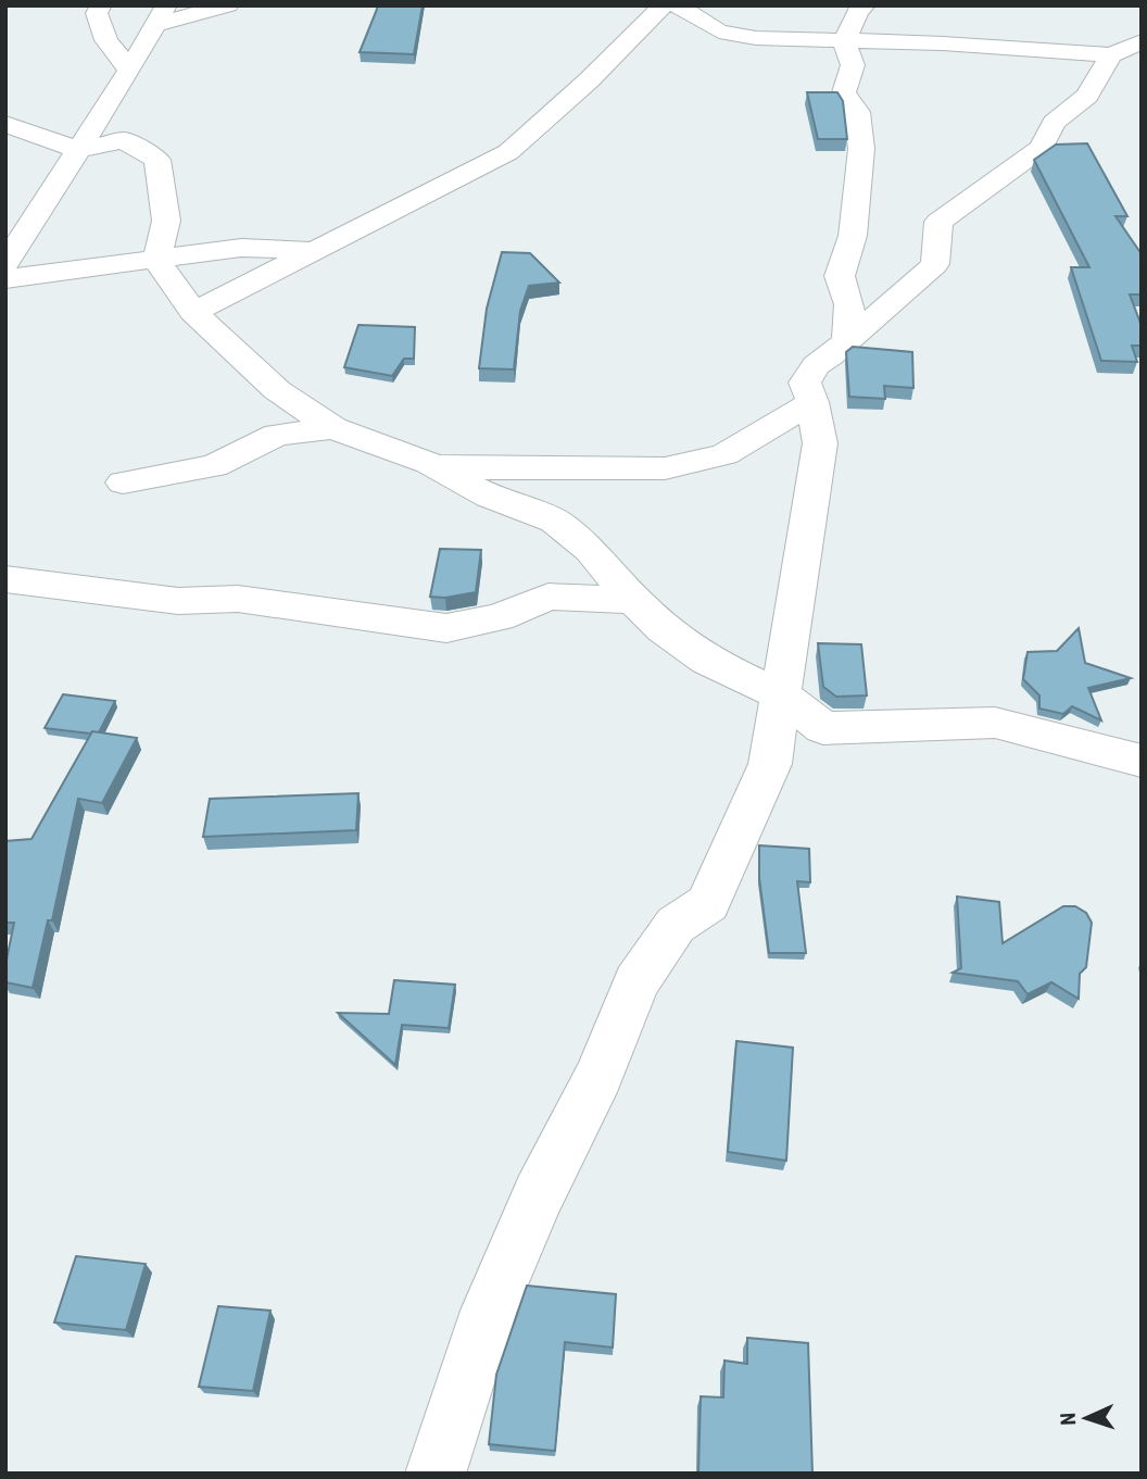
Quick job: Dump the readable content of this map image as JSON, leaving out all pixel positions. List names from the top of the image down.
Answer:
{
  "north": "left"
}
